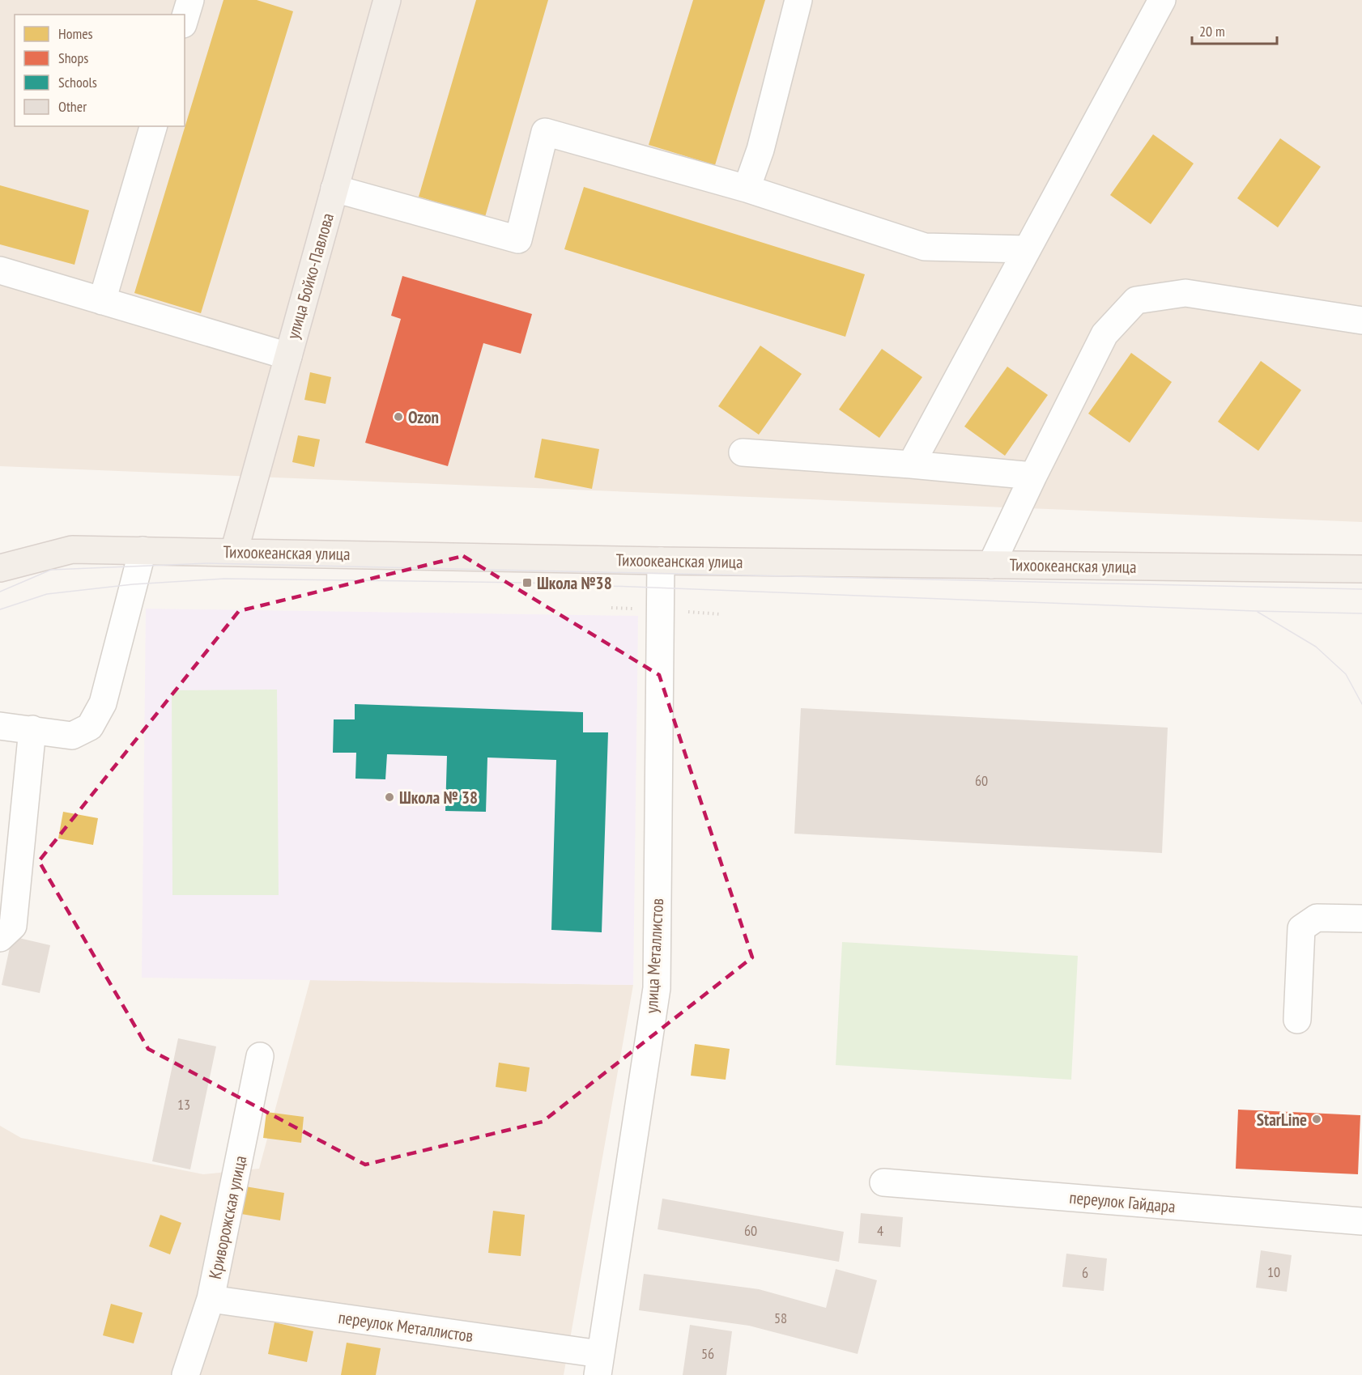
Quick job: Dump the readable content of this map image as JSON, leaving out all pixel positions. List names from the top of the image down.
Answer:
{
  "streets": {
    "main road": ["улица Бойко-Павлова", "Тихоокеанская улица"],
    "street": [
      "улица Металлистов",
      "переулок Гайдара",
      "Криворожская улица",
      "переулок Металлистов"
    ]
  },
  "crossings": [
    ["улица Бойко-Павлова", "Тихоокеанская улица"],
    ["Тихоокеанская улица", "улица Металлистов"],
    ["улица Металлистов", "переулок Металлистов"],
    ["Криворожская улица", "переулок Металлистов"]
  ],
  "places": {
    "other": ["Ozon", "Школа № 38", "StarLine"],
    "transit": ["Школа №38"]
  },
  "house_numbers": [
    "60",
    "13",
    "60",
    "4",
    "10",
    "6",
    "58",
    "56"
  ],
  "legend": [
    "Homes",
    "Shops",
    "Schools",
    "Other"
  ],
  "scale_bar": "20 m"
}
